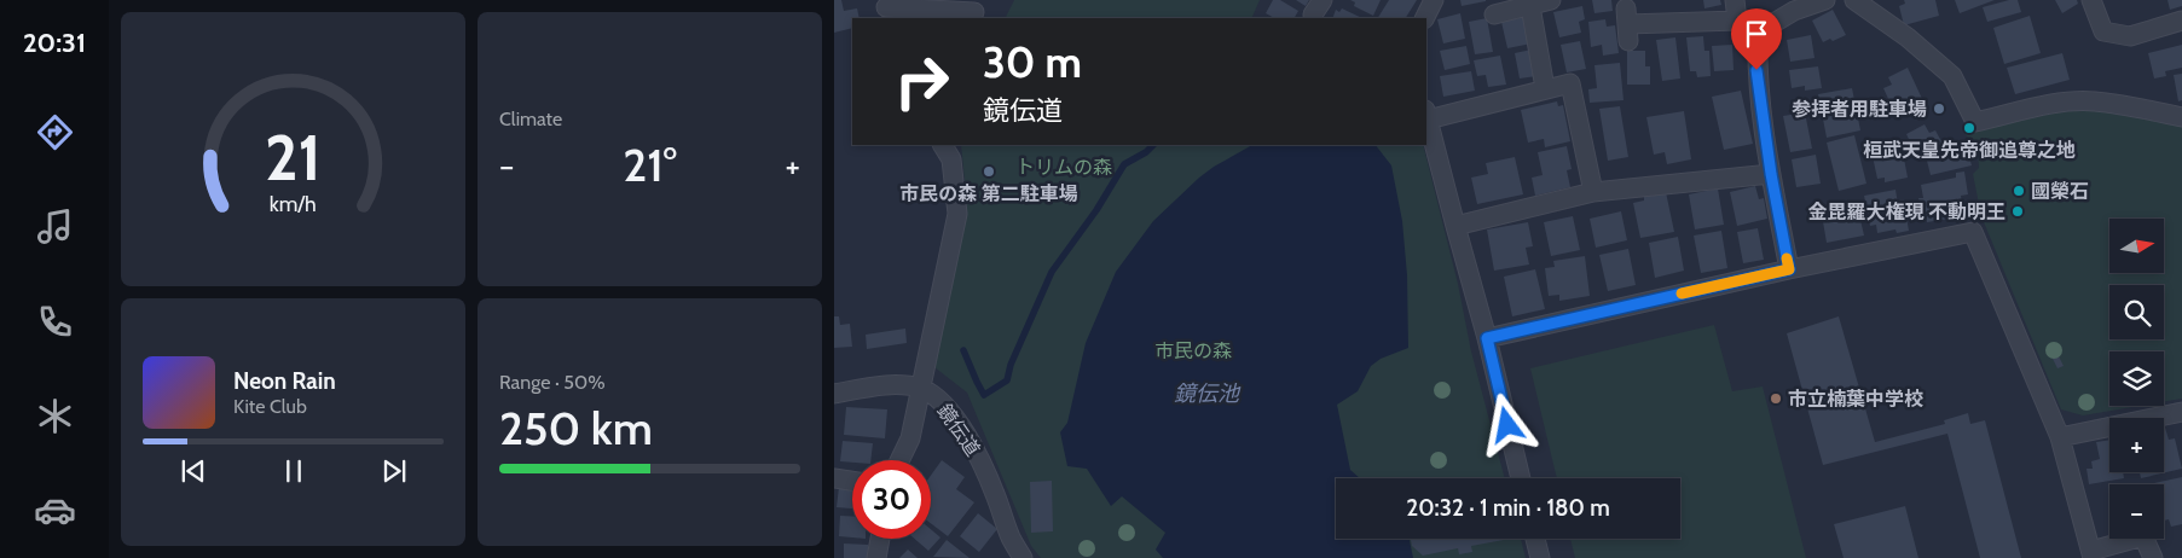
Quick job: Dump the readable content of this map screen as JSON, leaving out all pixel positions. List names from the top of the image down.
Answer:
{
  "streets": {
    "street": ["鏡伝道"]
  },
  "water": ["鏡伝池"],
  "parks": ["トリムの森", "市民の森"],
  "places": [
    "参拝者用駐車場",
    "桓武天皇先帝御追尊之地",
    "市民の森 第二駐車場",
    "國榮石",
    "金毘羅大権現 不動明王",
    "市立楠葉中学校"
  ],
  "north": "right",
  "page": {
    "tabs": "20:31",
    "tile": [
      "Climate",
      ["Range · 50%", "250 km"]
    ],
    "turn": ["30 m", "鏡伝道"],
    "heat": ["−", "21°", "+"],
    "map_buttons": ["+", "−"],
    "song": ["Neon Rain", "Kite Club"],
    "limit": "30",
    "trip": "20:32 · 1 min · 180 m",
    "gauge": ["21", "km/h"]
  }
}
